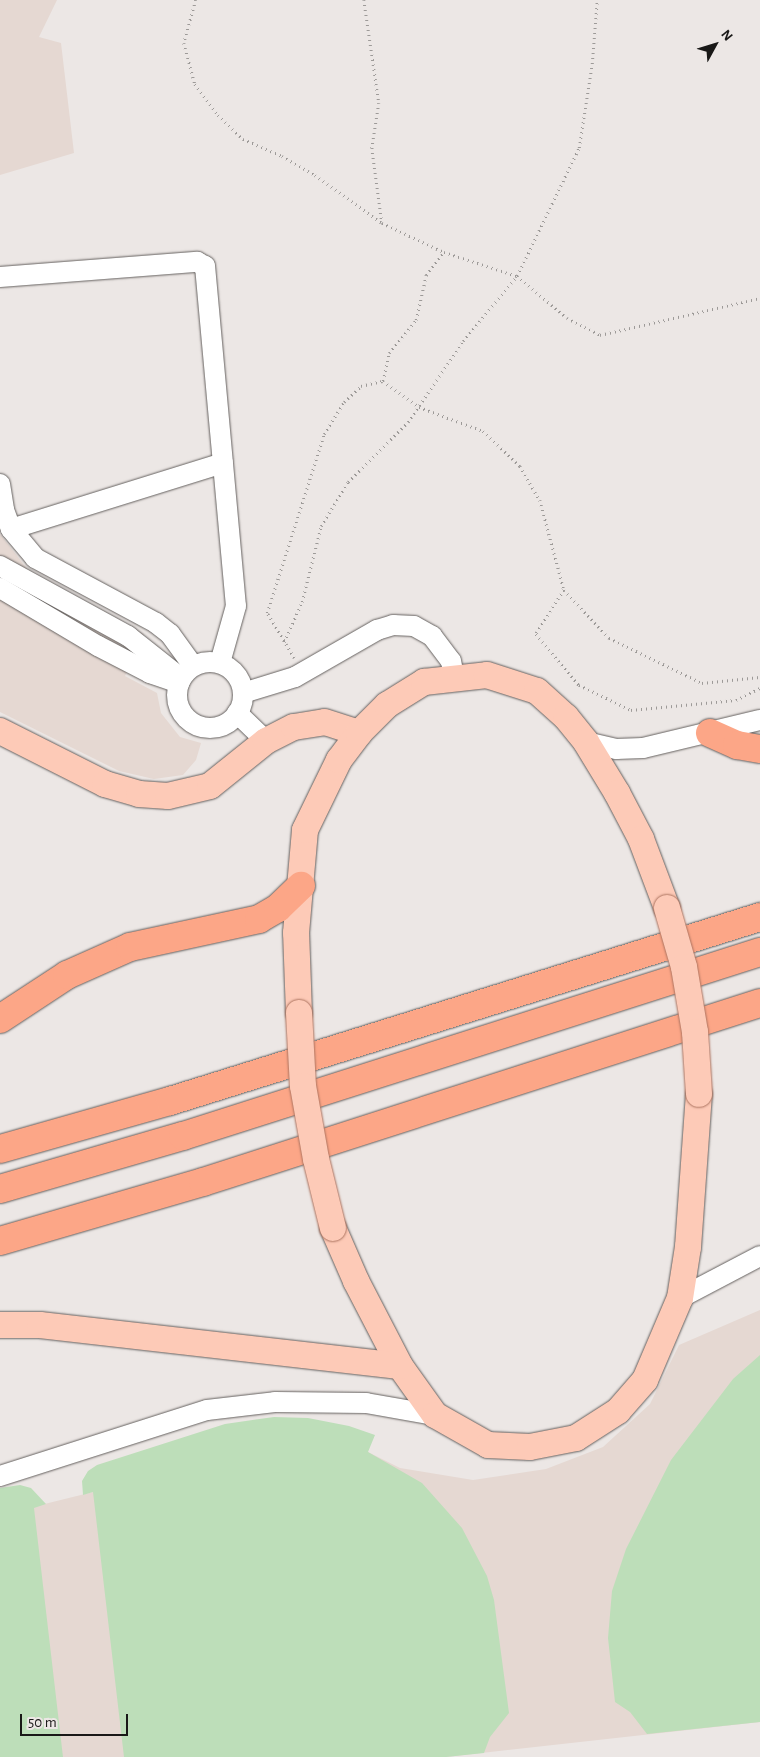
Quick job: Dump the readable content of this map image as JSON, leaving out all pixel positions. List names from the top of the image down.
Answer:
{
  "scale_bar": "50 m",
  "north": "top right"
}
